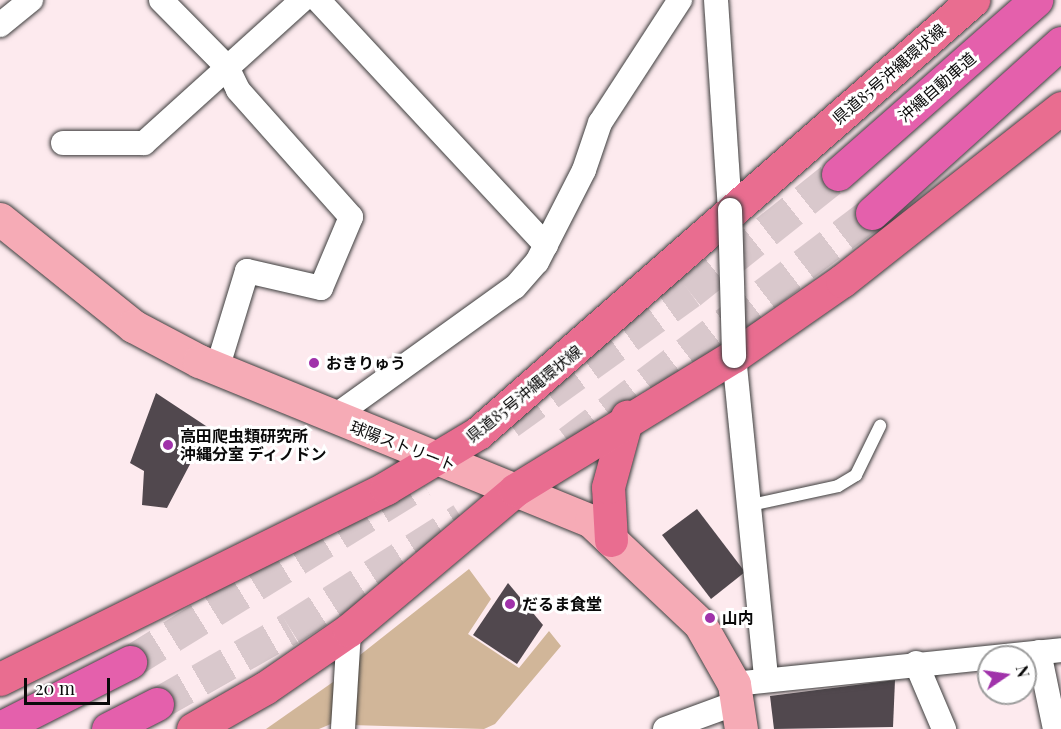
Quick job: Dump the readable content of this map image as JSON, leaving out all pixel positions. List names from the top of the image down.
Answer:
{
  "streets": {
    "highway": ["沖縄自動車道"],
    "main road": ["県道85号沖縄環状線", "球陽ストリート"]
  },
  "crossings": [
    ["県道85号沖縄環状線", "球陽ストリート"]
  ],
  "places": [
    "おきりゅう",
    "高田爬虫類研究所 沖縄分室 ディノドン",
    "だるま食堂",
    "山内"
  ],
  "scale_bar": "20 m",
  "north": "right"
}
